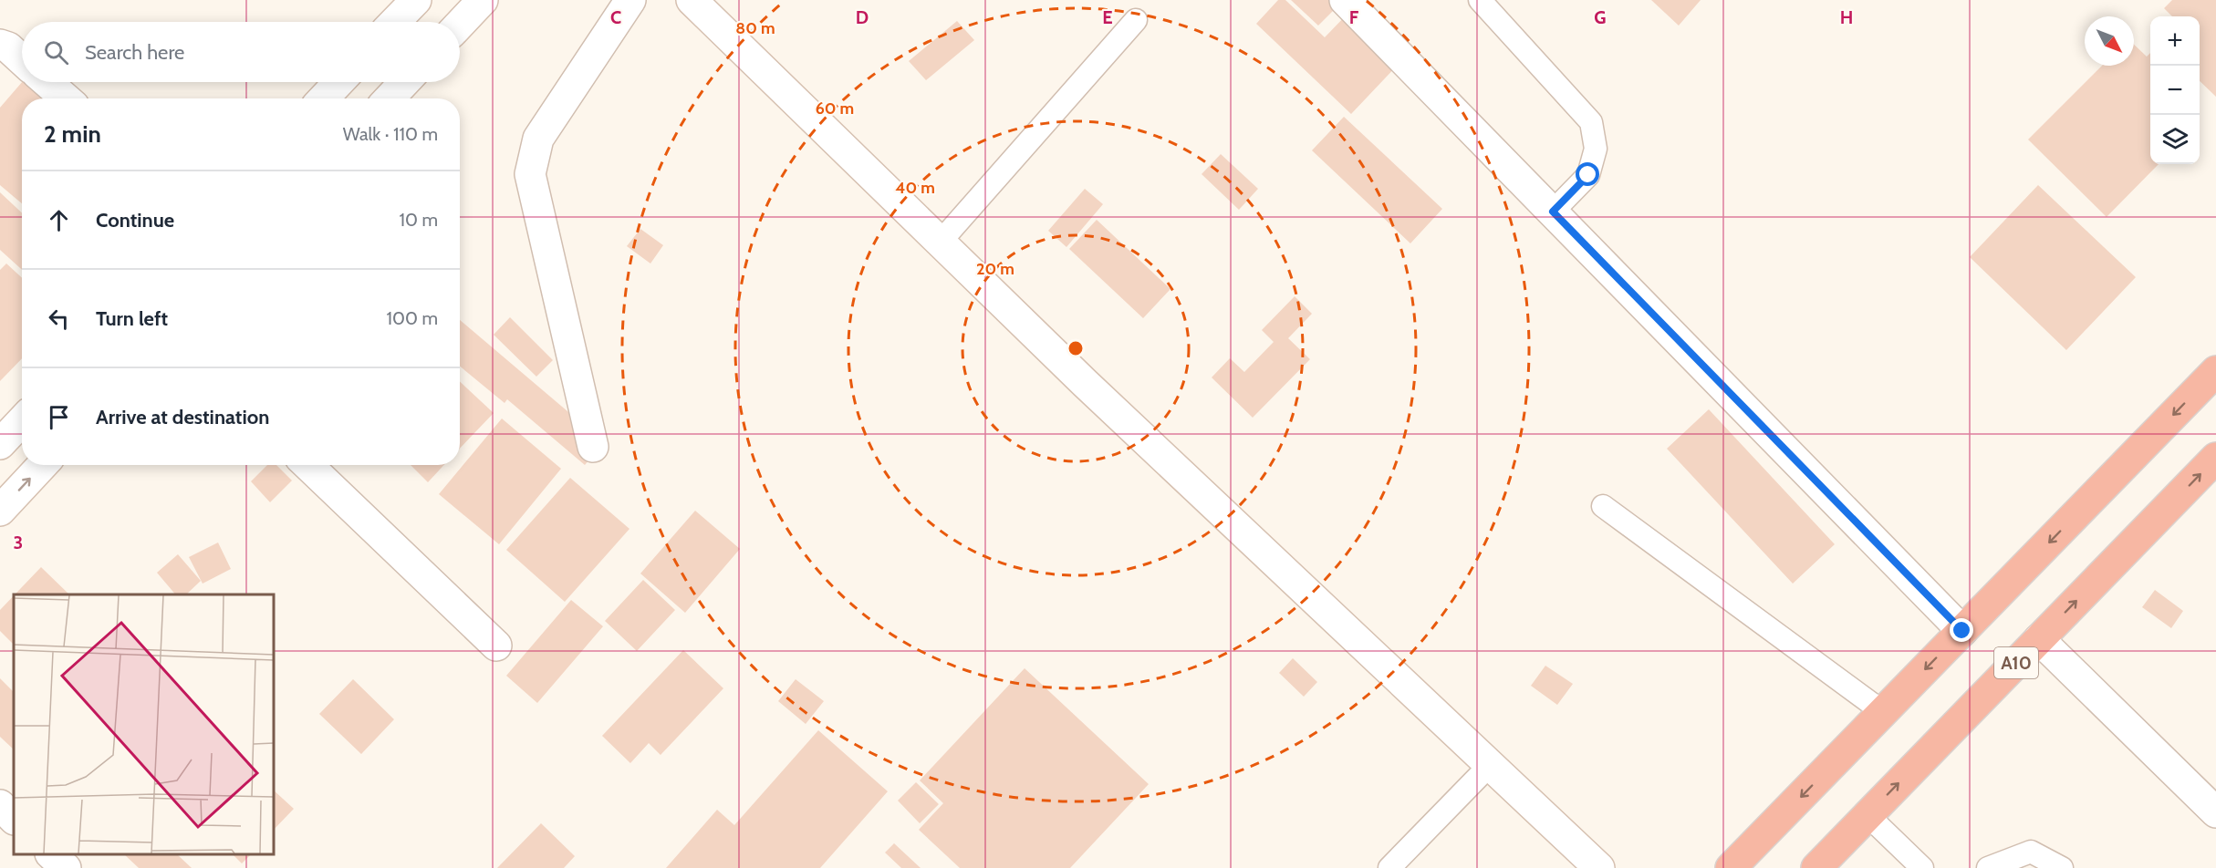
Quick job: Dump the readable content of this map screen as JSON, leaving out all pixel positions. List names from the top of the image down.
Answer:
{
  "streets": {
    "highway": ["A10"]
  },
  "north": "bottom right",
  "page": {
    "map_buttons": ["+", "−"],
    "search": "Search here",
    "heading": ["2 min", "Walk · 110 m"],
    "list": [
      ["Continue", "10 m"],
      ["Turn left", "100 m"],
      "Arrive at destination"
    ]
  },
  "grid": {
    "columns": [
      "C",
      "D",
      "E",
      "F",
      "G",
      "H"
    ],
    "rows": ["3"]
  },
  "rings": [
    "80 m",
    "60 m",
    "40 m",
    "20 m"
  ]
}
